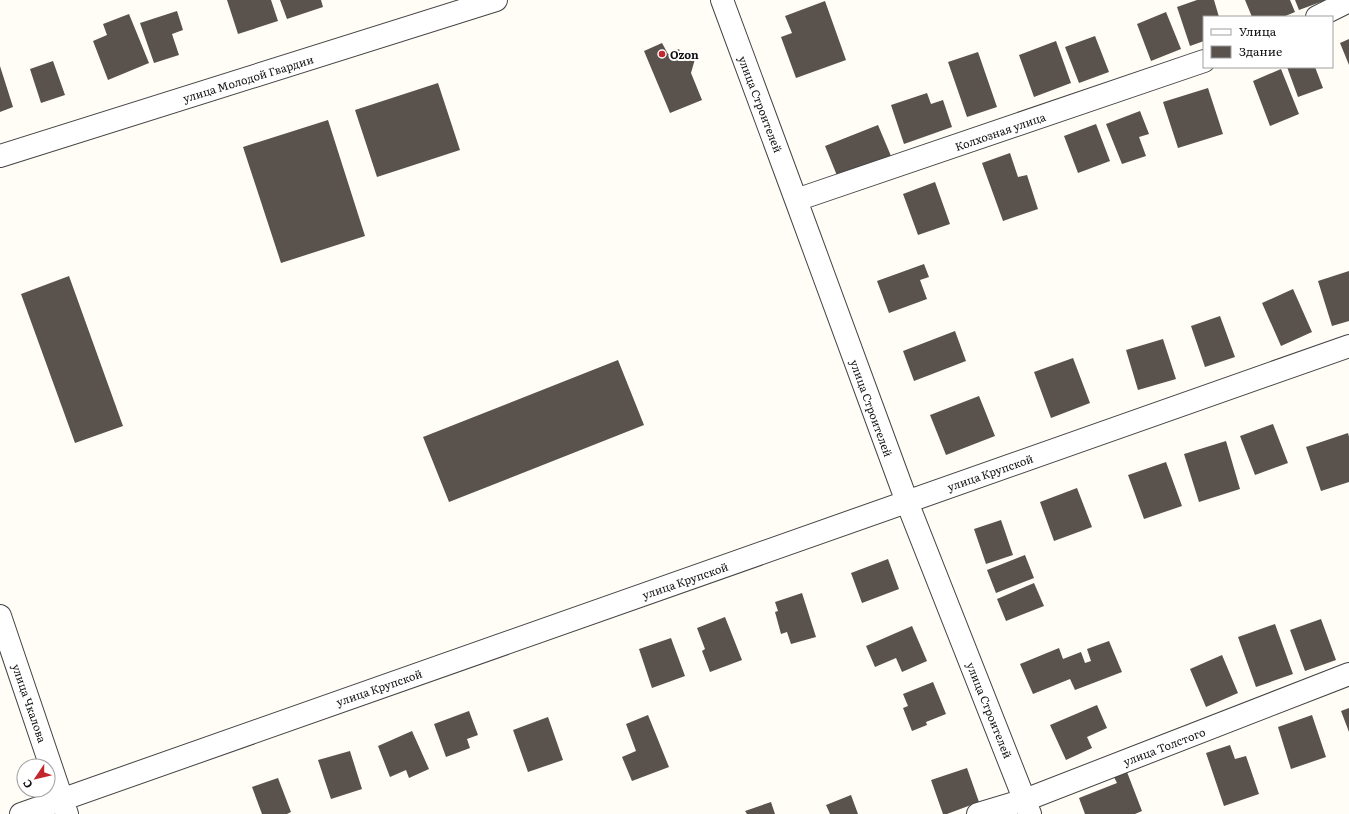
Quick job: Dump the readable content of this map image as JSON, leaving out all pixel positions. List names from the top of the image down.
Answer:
{
  "streets": {
    "street": [
      "улица Молодой Гвардии",
      "улица Строителей",
      "Колхозная улица",
      "улица Крупской",
      "улица Чкалова",
      "улица Толстого"
    ]
  },
  "crossings": [
    ["улица Строителей", "Колхозная улица"],
    ["улица Строителей", "улица Крупской"],
    ["улица Строителей", "улица Толстого"],
    ["улица Крупской", "улица Чкалова"]
  ],
  "places": ["Ozon"],
  "legend": ["Улица", "Здание"],
  "north": "bottom left"
}
